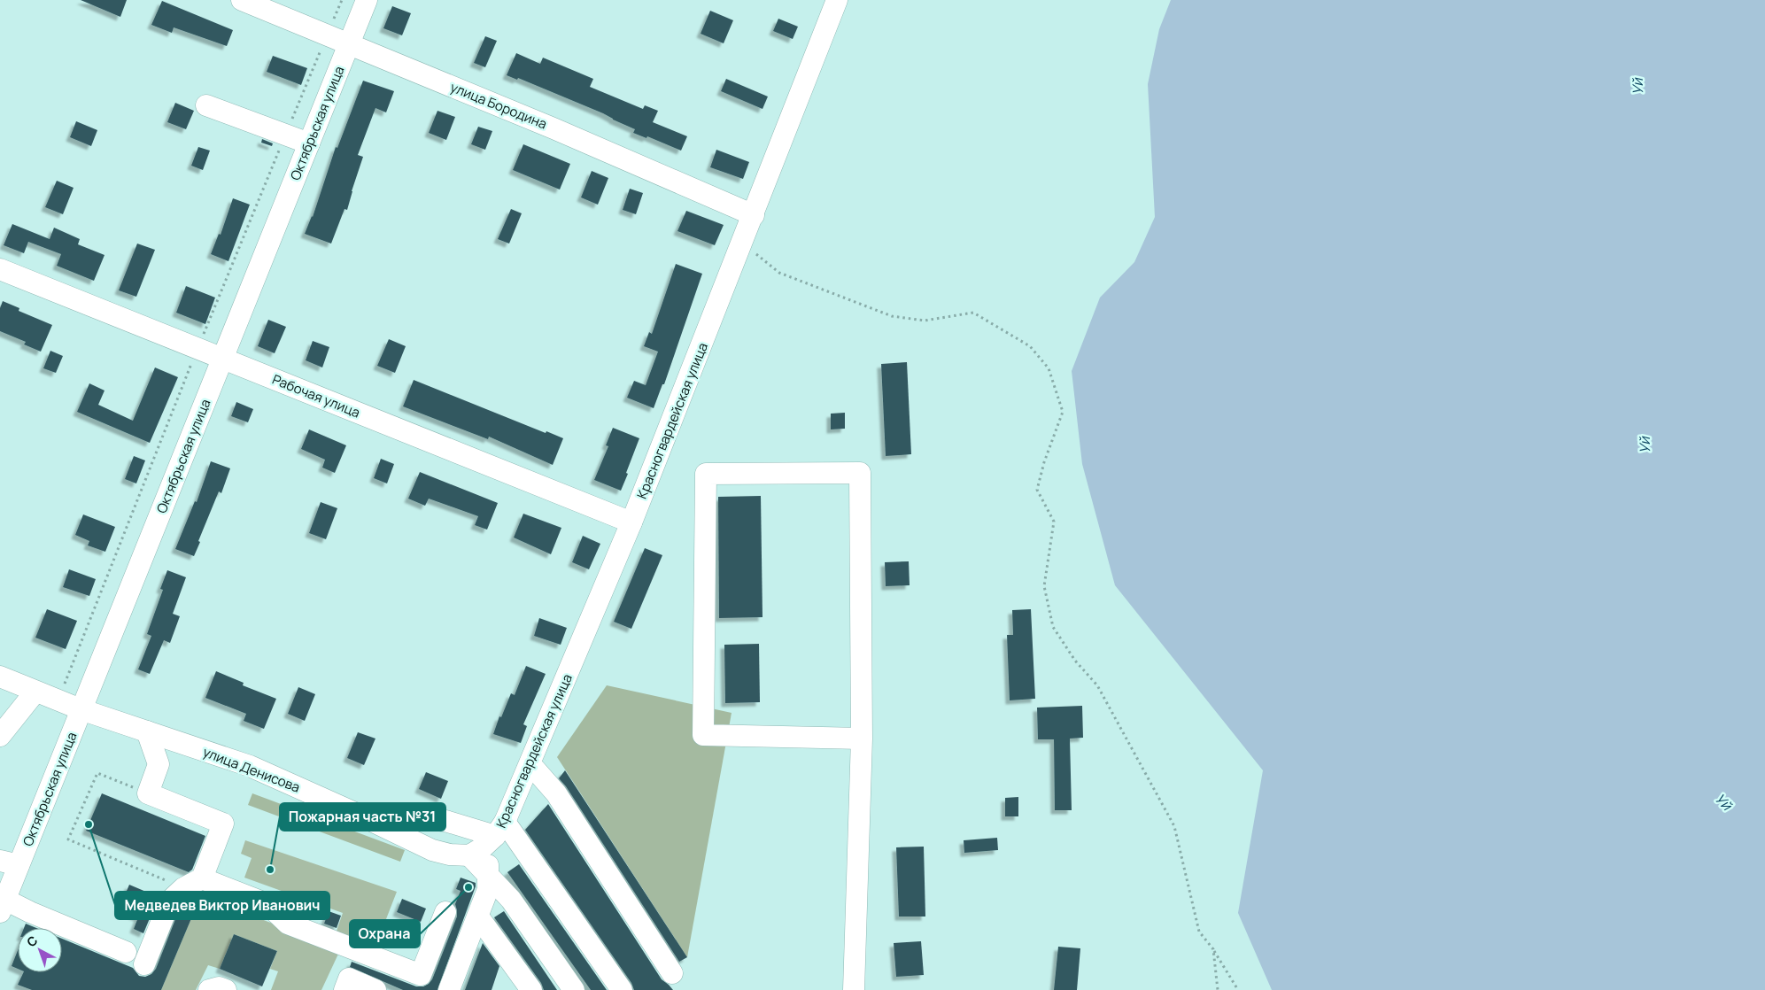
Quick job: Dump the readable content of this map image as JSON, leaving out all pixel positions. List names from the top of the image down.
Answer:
{
  "streets": {
    "street": [
      "улица Бородина",
      "Октябрьская улица",
      "Рабочая улица",
      "Красногвардейская улица",
      "улица Денисова"
    ]
  },
  "crossings": [
    ["улица Бородина", "Октябрьская улица"],
    ["улица Бородина", "Красногвардейская улица"],
    ["Октябрьская улица", "Рабочая улица"],
    ["Октябрьская улица", "улица Денисова"],
    ["Рабочая улица", "Красногвардейская улица"]
  ],
  "water": ["Уй"],
  "places": ["Медведев Виктор Иванович", "Пожарная часть №31", "Охрана"],
  "north": "top left"
}
